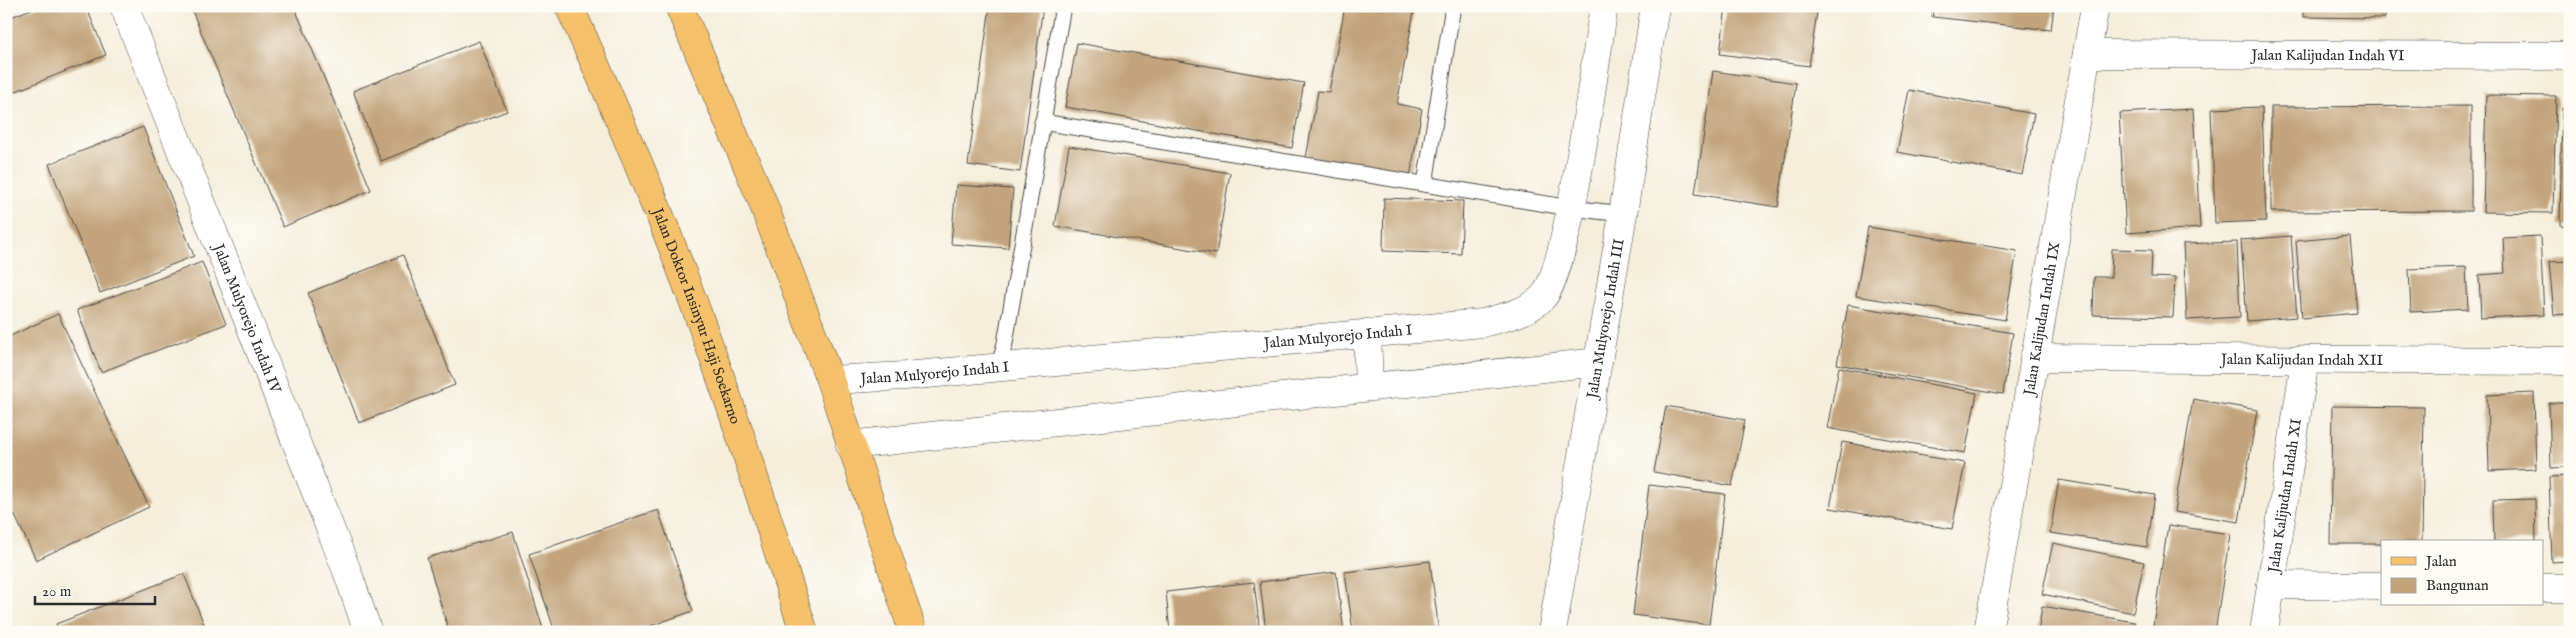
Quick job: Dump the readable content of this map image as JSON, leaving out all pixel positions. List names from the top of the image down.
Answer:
{
  "streets": {
    "main road": ["Jalan Doktor Insinyur Haji Soekarno"],
    "street": [
      "Jalan Kalijudan Indah VI",
      "Jalan Mulyorejo Indah IV",
      "Jalan Mulyorejo Indah III",
      "Jalan Kalijudan Indah IX",
      "Jalan Mulyorejo Indah I",
      "Jalan Kalijudan Indah XII",
      "Jalan Kalijudan Indah XI"
    ]
  },
  "crossings": [
    ["Jalan Kalijudan Indah VI", "Jalan Kalijudan Indah IX"],
    ["Jalan Kalijudan Indah IX", "Jalan Kalijudan Indah XII"],
    ["Jalan Kalijudan Indah XII", "Jalan Kalijudan Indah XI"]
  ],
  "legend": ["Jalan", "Bangunan"],
  "scale_bar": "20 m"
}
